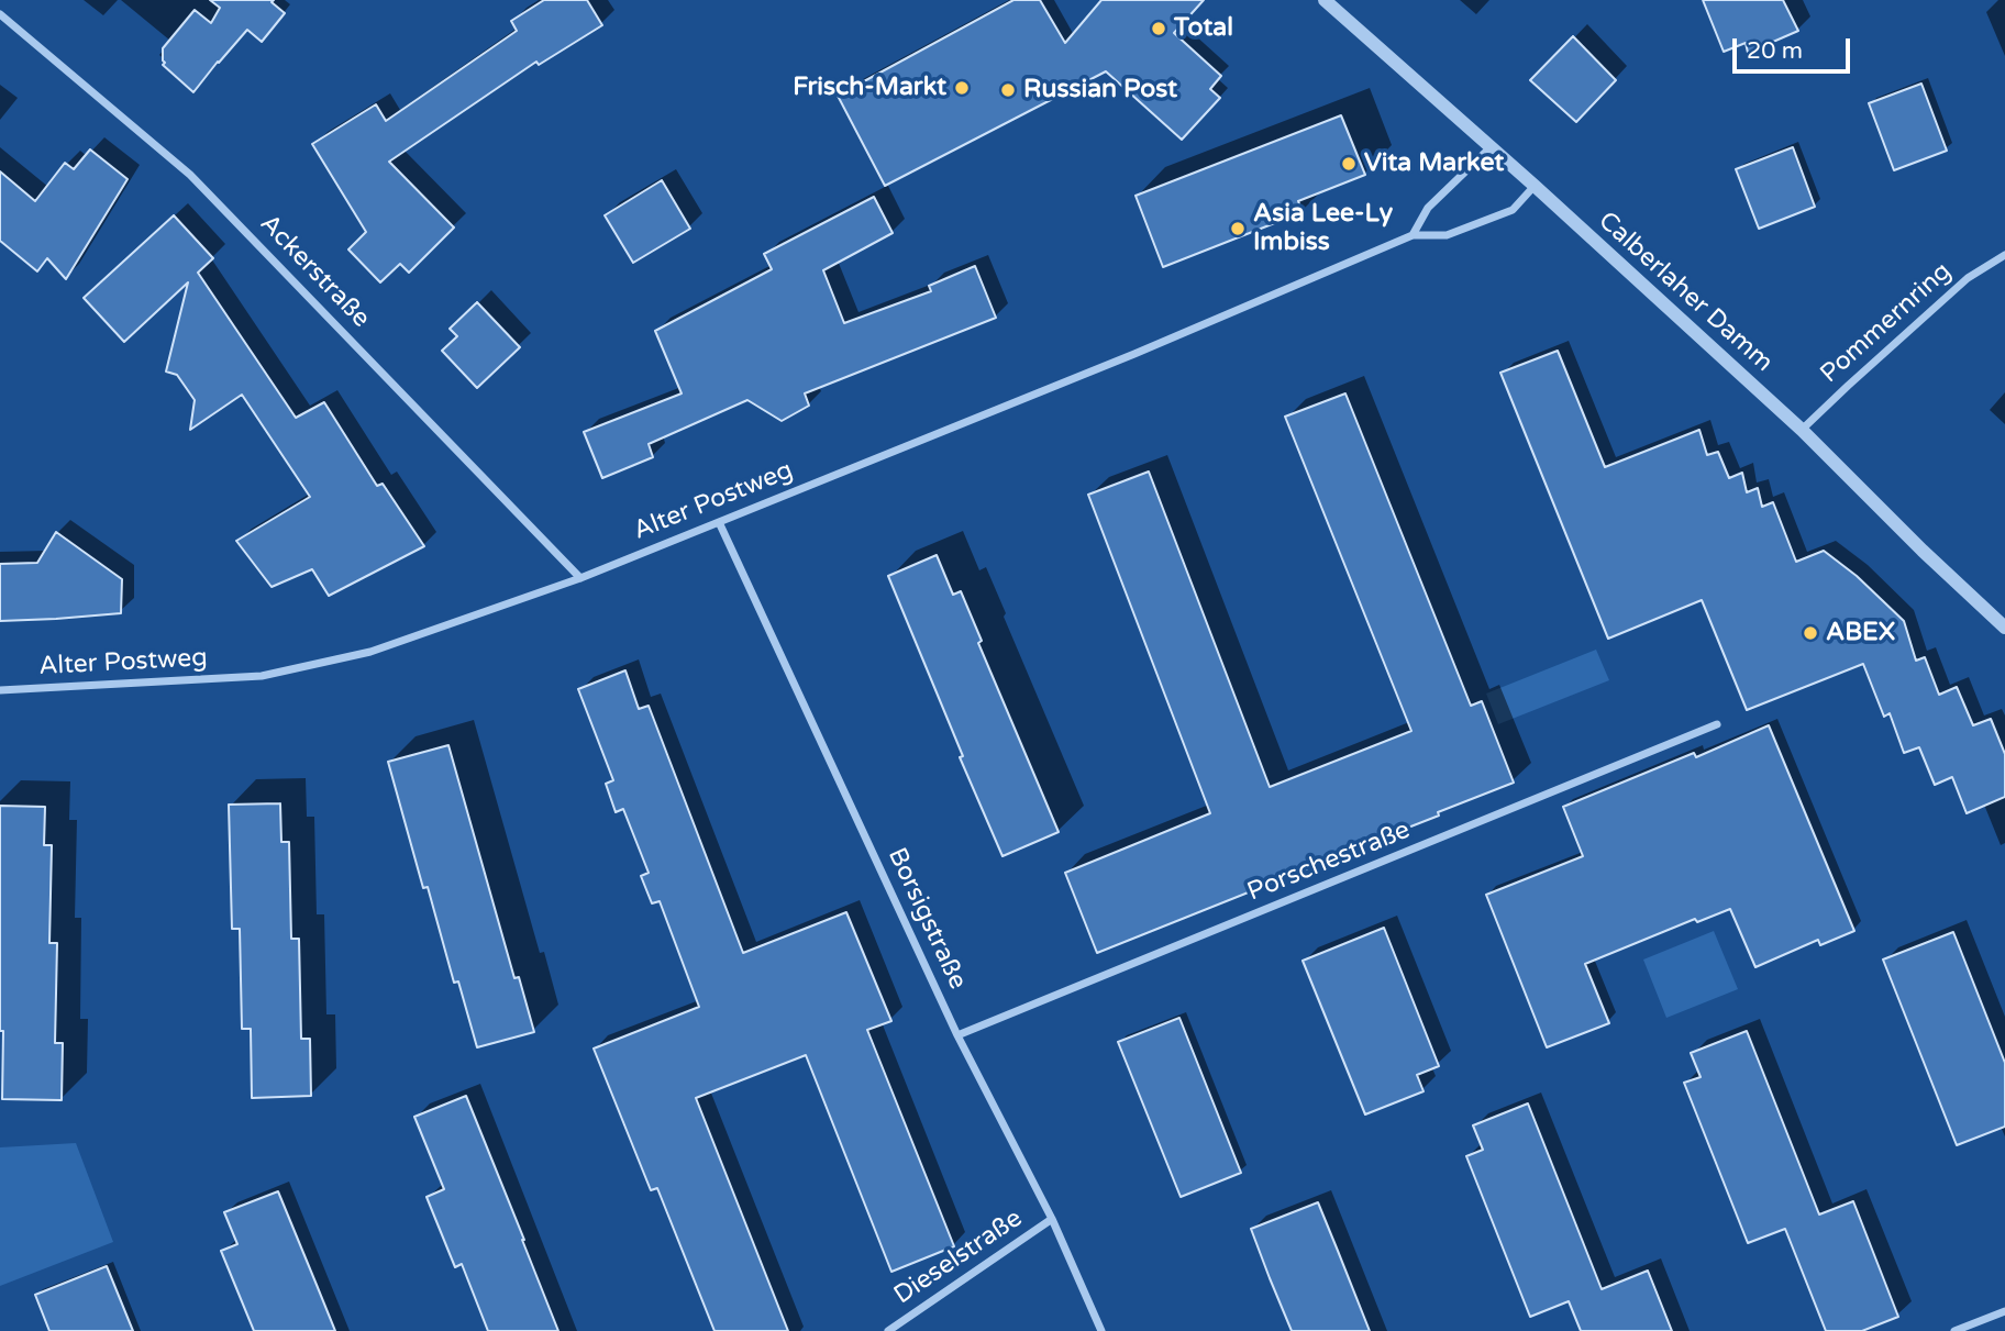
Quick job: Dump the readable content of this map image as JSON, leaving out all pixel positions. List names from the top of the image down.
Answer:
{
  "streets": {
    "street": [
      "Ackerstraße",
      "Calberlaher Damm",
      "Pommernring",
      "Alter Postweg",
      "Porschestraße",
      "Borsigstraße",
      "Dieselstraße"
    ]
  },
  "crossings": [
    ["Ackerstraße", "Alter Postweg"],
    ["Calberlaher Damm", "Pommernring"],
    ["Calberlaher Damm", "Alter Postweg"],
    ["Alter Postweg", "Borsigstraße"],
    ["Porschestraße", "Borsigstraße"],
    ["Borsigstraße", "Dieselstraße"]
  ],
  "places": [
    "Total",
    "Frisch-Markt",
    "Russian Post",
    "Vita Market",
    "Asia Lee-Ly Imbiss",
    "ABEX"
  ],
  "scale_bar": "20 m"
}
